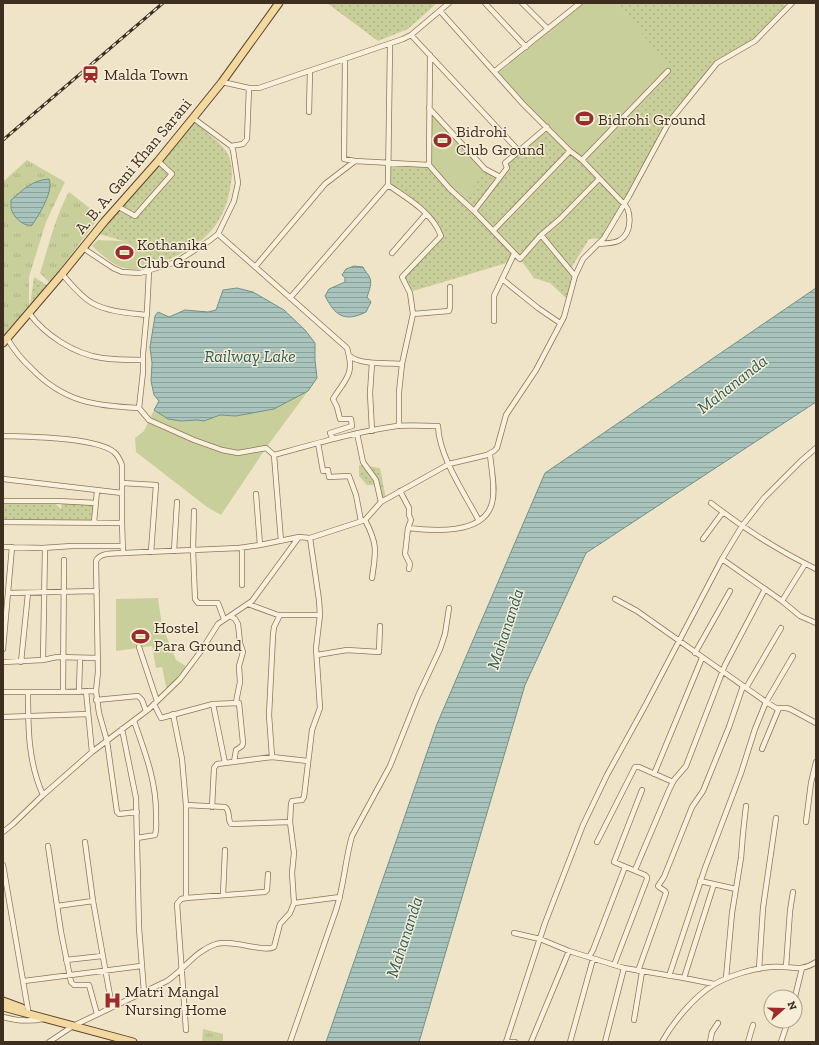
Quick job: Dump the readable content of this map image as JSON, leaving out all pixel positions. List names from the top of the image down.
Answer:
{
  "streets": {
    "main road": ["A. B. A. Gani Khan Sarani"]
  },
  "water": ["Railway Lake", "Mahananda"],
  "places": {
    "station": ["Malda Town"],
    "sports": [
      "Bidrohi Ground",
      "Bidrohi Club Ground",
      "Kothanika Club Ground",
      "Hostel Para Ground"
    ],
    "hospital": ["Matri Mangal Nursing Home"]
  },
  "north": "right"
}
